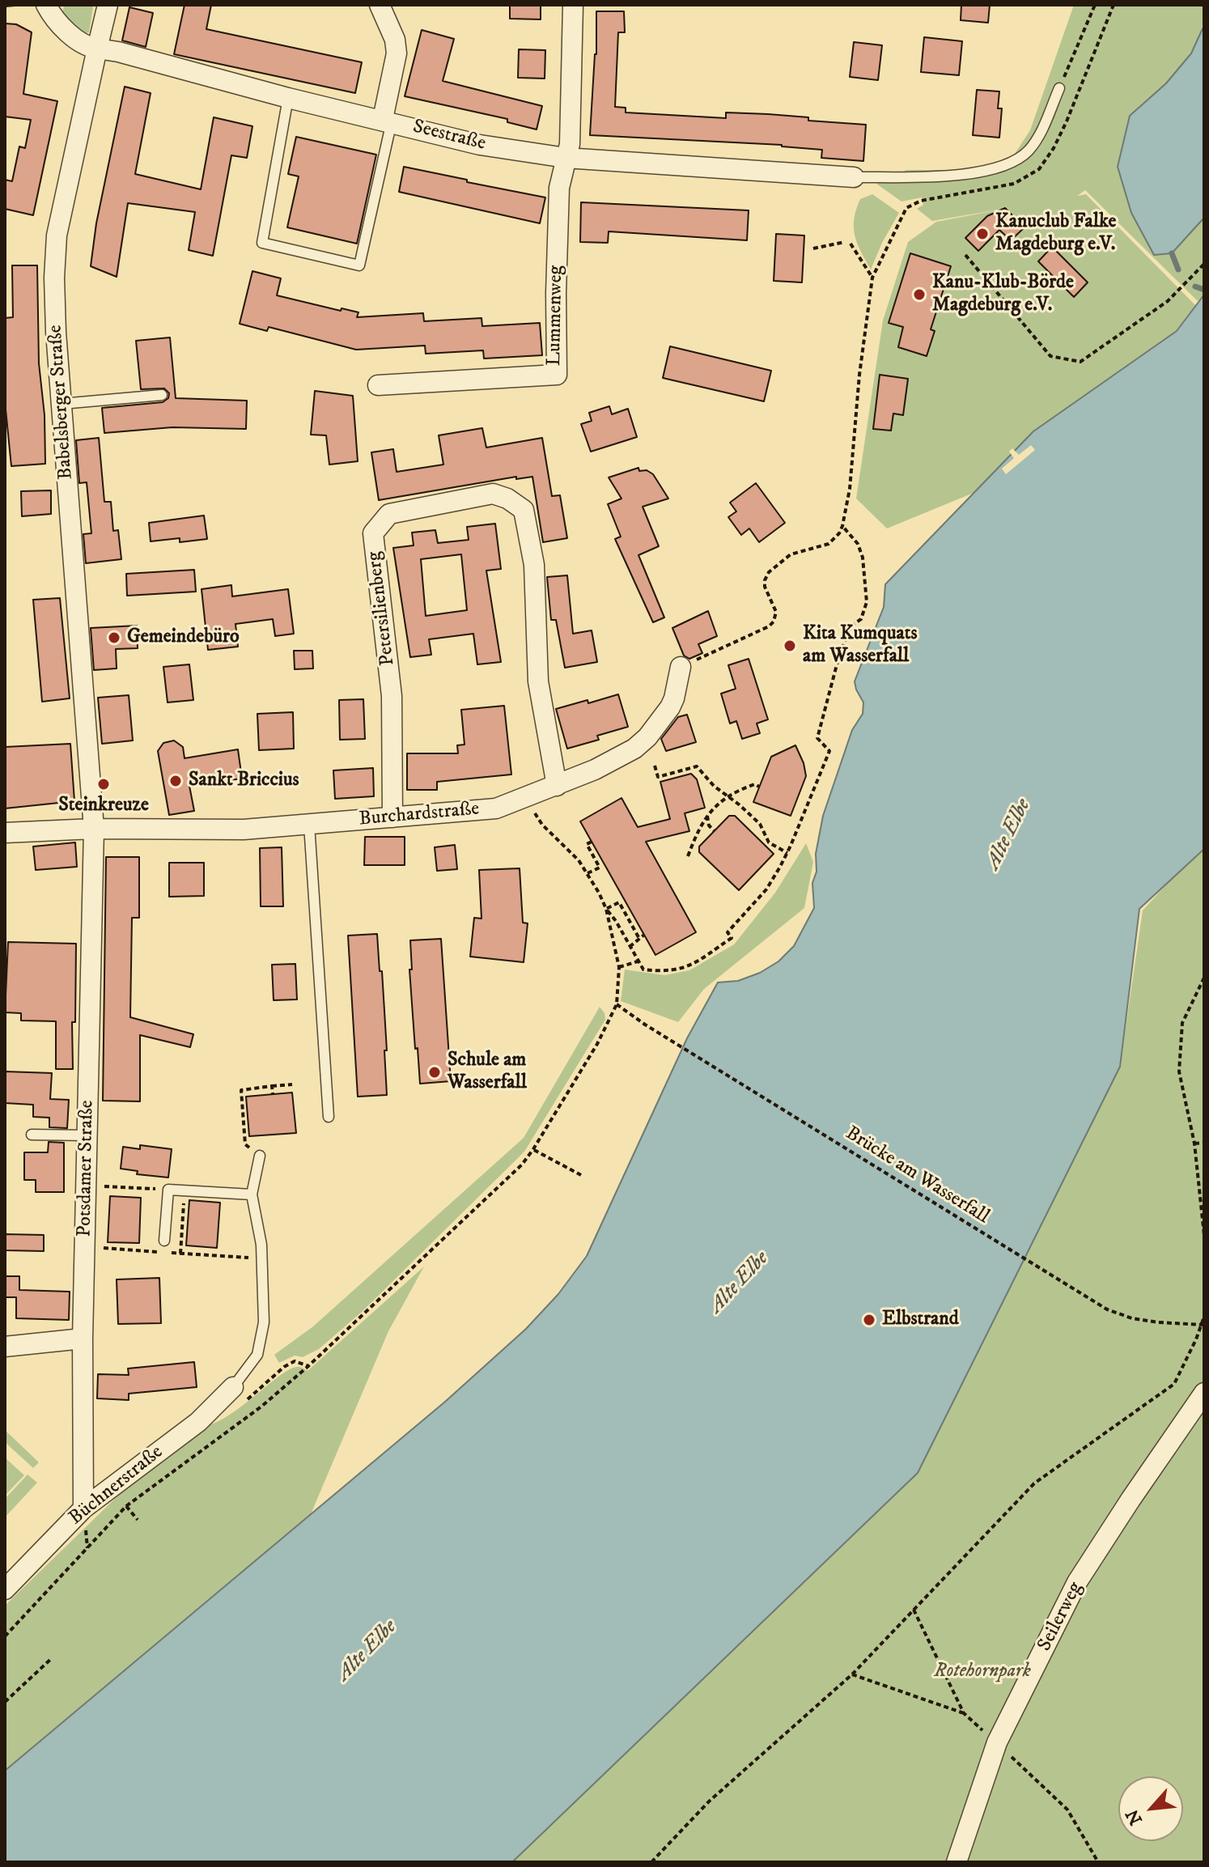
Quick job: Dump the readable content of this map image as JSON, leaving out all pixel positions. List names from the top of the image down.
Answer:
{
  "streets": {
    "street": [
      "Seestraße",
      "Lummenweg",
      "Babelsberger Straße",
      "Petersilienberg",
      "Burchardstraße",
      "Potsdamer Straße",
      "Büchnerstraße",
      "Seilerweg"
    ],
    "path": ["Brücke am Wasserfall"]
  },
  "crossings": [
    ["Seestraße", "Lummenweg"],
    ["Seestraße", "Babelsberger Straße"],
    ["Babelsberger Straße", "Burchardstraße"],
    ["Babelsberger Straße", "Potsdamer Straße"],
    ["Petersilienberg", "Burchardstraße"],
    ["Burchardstraße", "Potsdamer Straße"],
    ["Potsdamer Straße", "Büchnerstraße"]
  ],
  "water": ["Alte Elbe"],
  "parks": ["Rotehornpark"],
  "places": [
    "Kanuclub Falke Magdeburg e.V.",
    "Kanu-Klub-Börde Magdeburg e.V.",
    "Gemeindebüro",
    "Kita Kumquats am Wasserfall",
    "Sankt Briccius",
    "Steinkreuze",
    "Schule am Wasserfall",
    "Elbstrand"
  ],
  "north": "bottom left"
}
